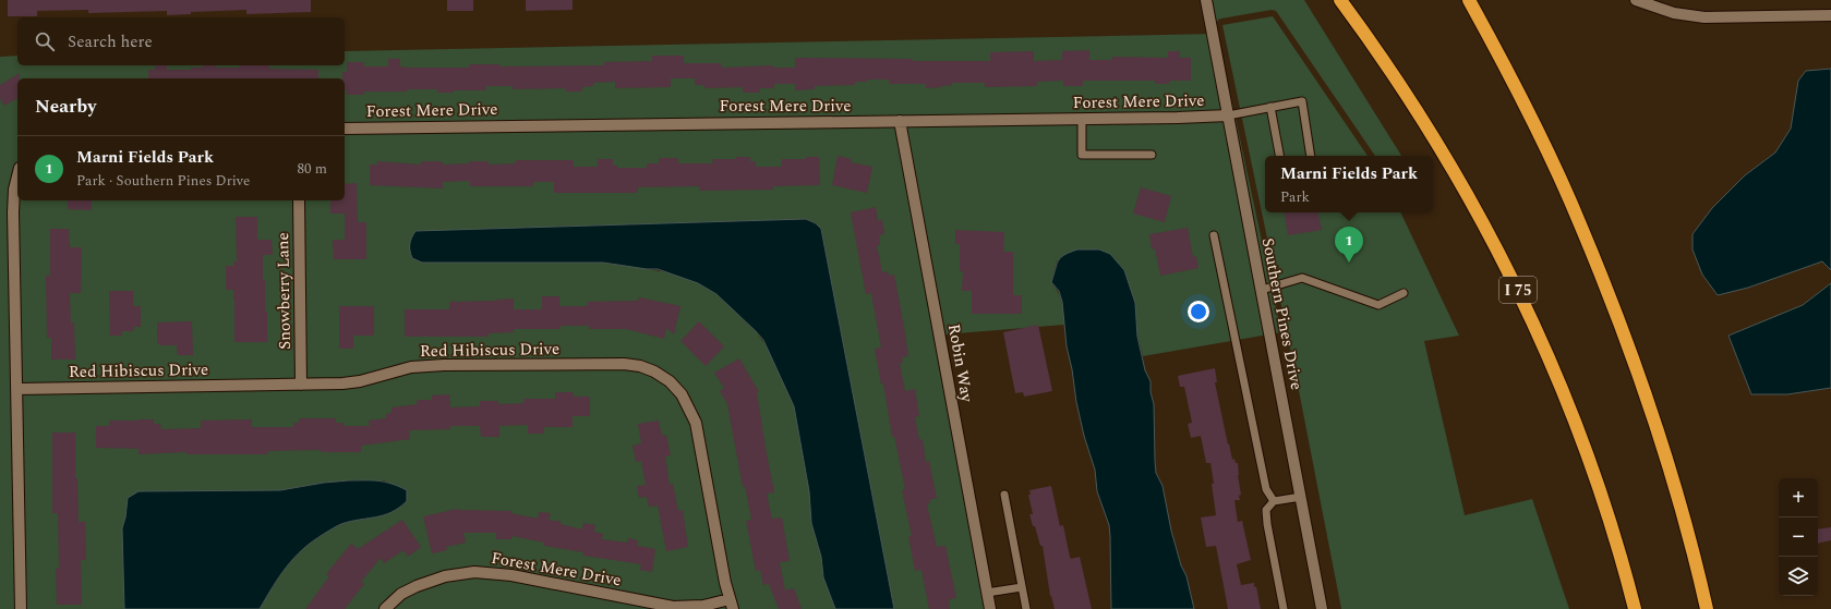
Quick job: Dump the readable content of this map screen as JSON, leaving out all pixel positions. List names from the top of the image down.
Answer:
{
  "streets": {
    "highway": ["I 75"],
    "street": [
      "Forest Mere Drive",
      "Snowberry Lane",
      "Southern Pines Drive",
      "Red Hibiscus Drive",
      "Robin Way"
    ]
  },
  "crossings": [
    ["Forest Mere Drive", "Southern Pines Drive"],
    ["Forest Mere Drive", "Red Hibiscus Drive"],
    ["Forest Mere Drive", "Robin Way"],
    ["Snowberry Lane", "Red Hibiscus Drive"]
  ],
  "page": {
    "search": "Search here",
    "heading": "Nearby",
    "list": [
      {
        "mark": "1",
        "name": "Marni Fields Park",
        "note": "Park · Southern Pines Drive",
        "value": "80 m"
      }
    ],
    "popup": ["Marni Fields Park", "Park"],
    "pins": "1",
    "map_buttons": ["+", "−"]
  }
}
